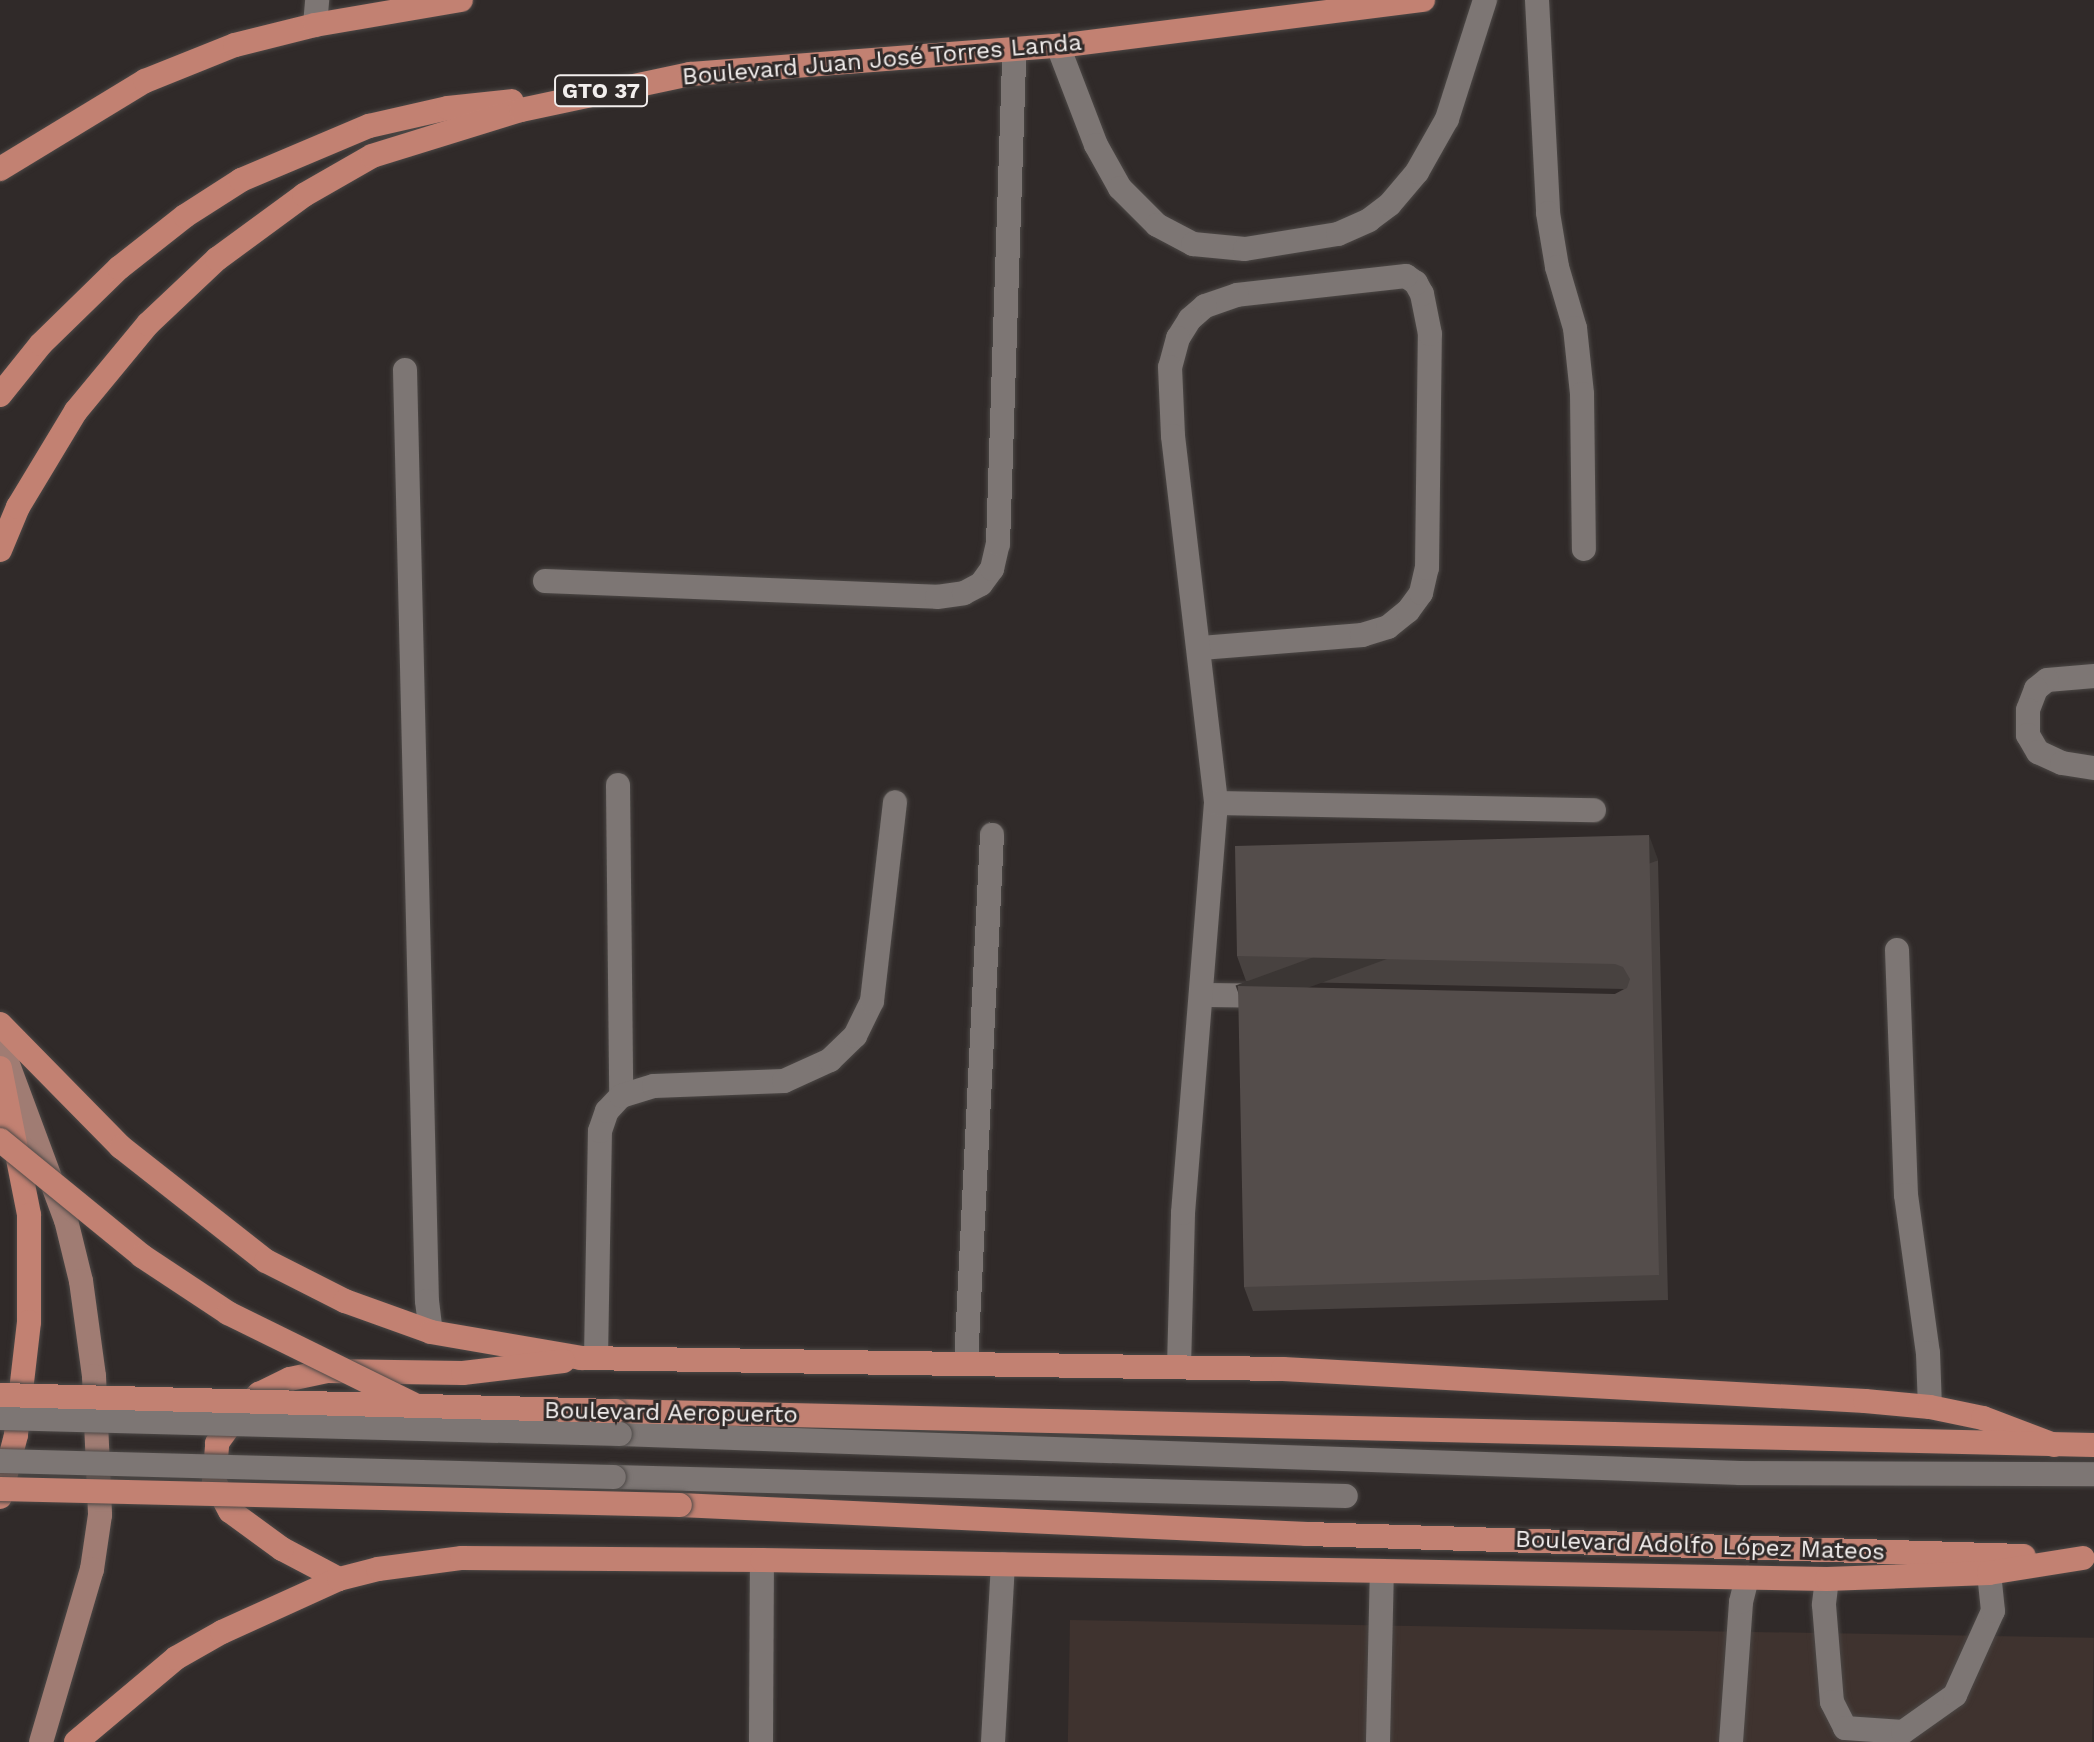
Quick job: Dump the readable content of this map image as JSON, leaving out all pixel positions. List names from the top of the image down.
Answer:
{
  "streets": {
    "main road": [
      "Boulevard Juan José Torres Landa",
      "GTO 37",
      "Boulevard Aeropuerto",
      "Boulevard Adolfo López Mateos"
    ]
  }
}
